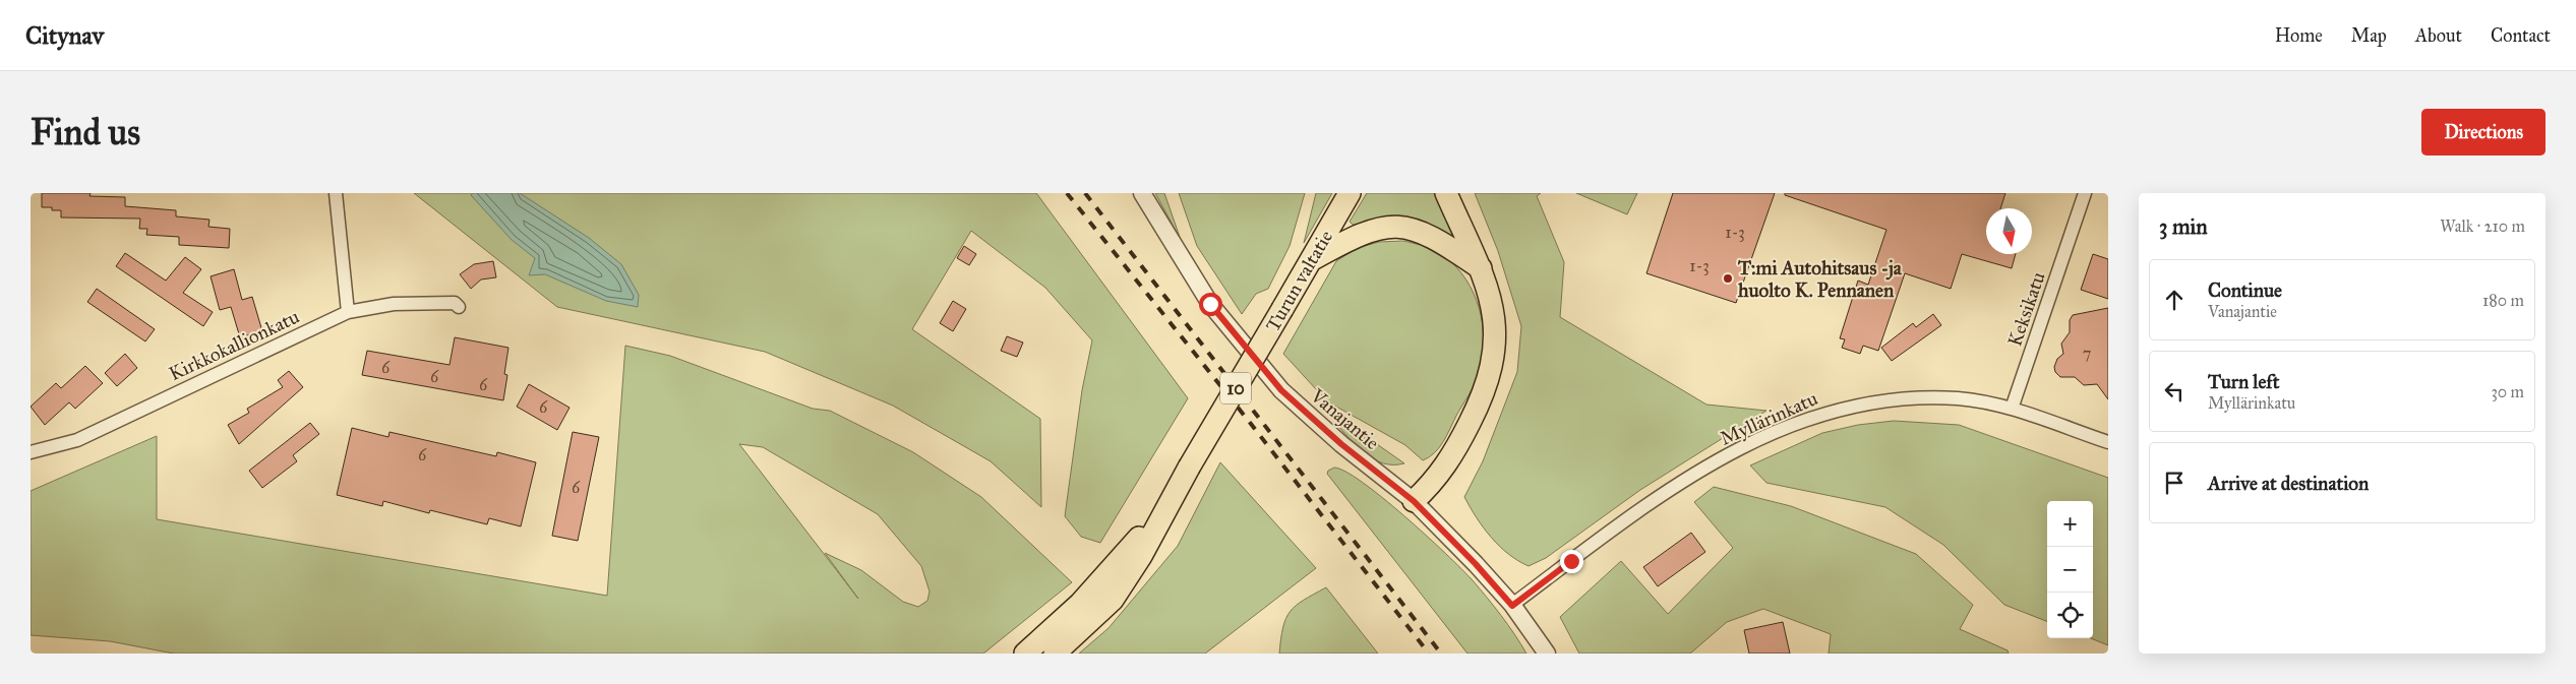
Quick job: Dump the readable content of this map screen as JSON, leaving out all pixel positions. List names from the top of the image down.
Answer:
{
  "streets": {
    "highway": ["Turun valtatie", "10"],
    "street": [
      "Keksikatu",
      "Kirkkokallionkatu",
      "Myllärinkatu",
      "Vanajantie"
    ]
  },
  "crossings": [
    ["Keksikatu", "Myllärinkatu"],
    ["Myllärinkatu", "Vanajantie"]
  ],
  "places": ["T:mi Autohitsaus -ja huolto K. Pennanen"],
  "house_numbers": [
    "1-3",
    "1-3",
    "7",
    "6",
    "6",
    "6",
    "6",
    "6",
    "6"
  ],
  "north": "bottom",
  "page": {
    "header": "Citynav",
    "nav": [
      "Home",
      "Map",
      "About",
      "Contact"
    ],
    "buttons": "Directions",
    "title": "Find us",
    "heading": ["3 min", "Walk · 210 m"],
    "list": [
      ["Continue", "Vanajantie", "180 m"],
      ["Turn left", "Myllärinkatu", "30 m"],
      "Arrive at destination"
    ],
    "map_buttons": ["+", "−"]
  }
}
